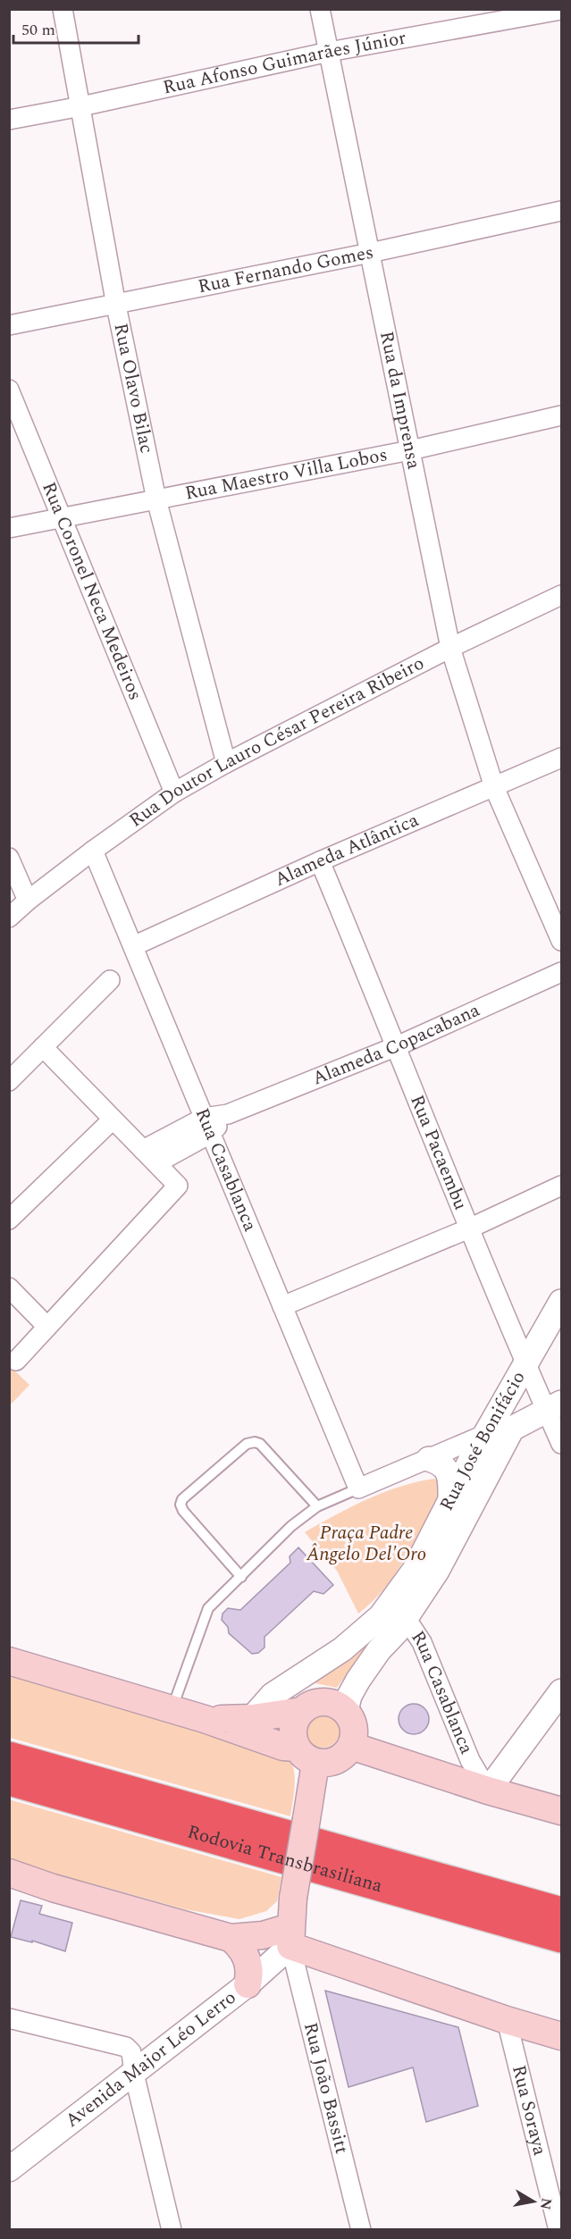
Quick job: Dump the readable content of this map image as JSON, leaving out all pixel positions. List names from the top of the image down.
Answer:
{
  "streets": {
    "highway": ["Rodovia Transbrasiliana"],
    "street": [
      "Rua Afonso Guimarães Júnior",
      "Rua Fernando Gomes",
      "Rua Olavo Bilac",
      "Rua da Imprensa",
      "Rua Maestro Villa Lobos",
      "Rua Coronel Neca Medeiros",
      "Rua Doutor Lauro César Pereira Ribeiro",
      "Alameda Atlântica",
      "Alameda Copacabana",
      "Rua Pacaembu",
      "Rua Casablanca",
      "Rua José Bonifácio",
      "Avenida Major Léo Lerro",
      "Rua João Bassitt",
      "Rua Soraya"
    ]
  },
  "crossings": [
    ["Rua Afonso Guimarães Júnior", "Rua Olavo Bilac"],
    ["Rua Afonso Guimarães Júnior", "Rua da Imprensa"],
    ["Rua Fernando Gomes", "Rua Olavo Bilac"],
    ["Rua Fernando Gomes", "Rua da Imprensa"],
    ["Rua Olavo Bilac", "Rua Maestro Villa Lobos"],
    ["Rua Olavo Bilac", "Rua Doutor Lauro César Pereira Ribeiro"],
    ["Rua da Imprensa", "Rua Maestro Villa Lobos"],
    ["Rua da Imprensa", "Rua Doutor Lauro César Pereira Ribeiro"],
    ["Rua da Imprensa", "Alameda Atlântica"],
    ["Rua Maestro Villa Lobos", "Rua Coronel Neca Medeiros"],
    ["Rua Coronel Neca Medeiros", "Rua Doutor Lauro César Pereira Ribeiro"],
    ["Rua Doutor Lauro César Pereira Ribeiro", "Rua Casablanca"],
    ["Alameda Atlântica", "Rua Pacaembu"],
    ["Alameda Atlântica", "Rua Casablanca"],
    ["Alameda Copacabana", "Rua Pacaembu"],
    ["Alameda Copacabana", "Rua Casablanca"],
    ["Rua Pacaembu", "Rua José Bonifácio"],
    ["Rua Casablanca", "Rua José Bonifácio"],
    ["Avenida Major Léo Lerro", "Rua João Bassitt"]
  ],
  "parks": ["Praça Padre Ângelo Del'Oro"],
  "scale_bar": "50 m",
  "north": "right"
}
